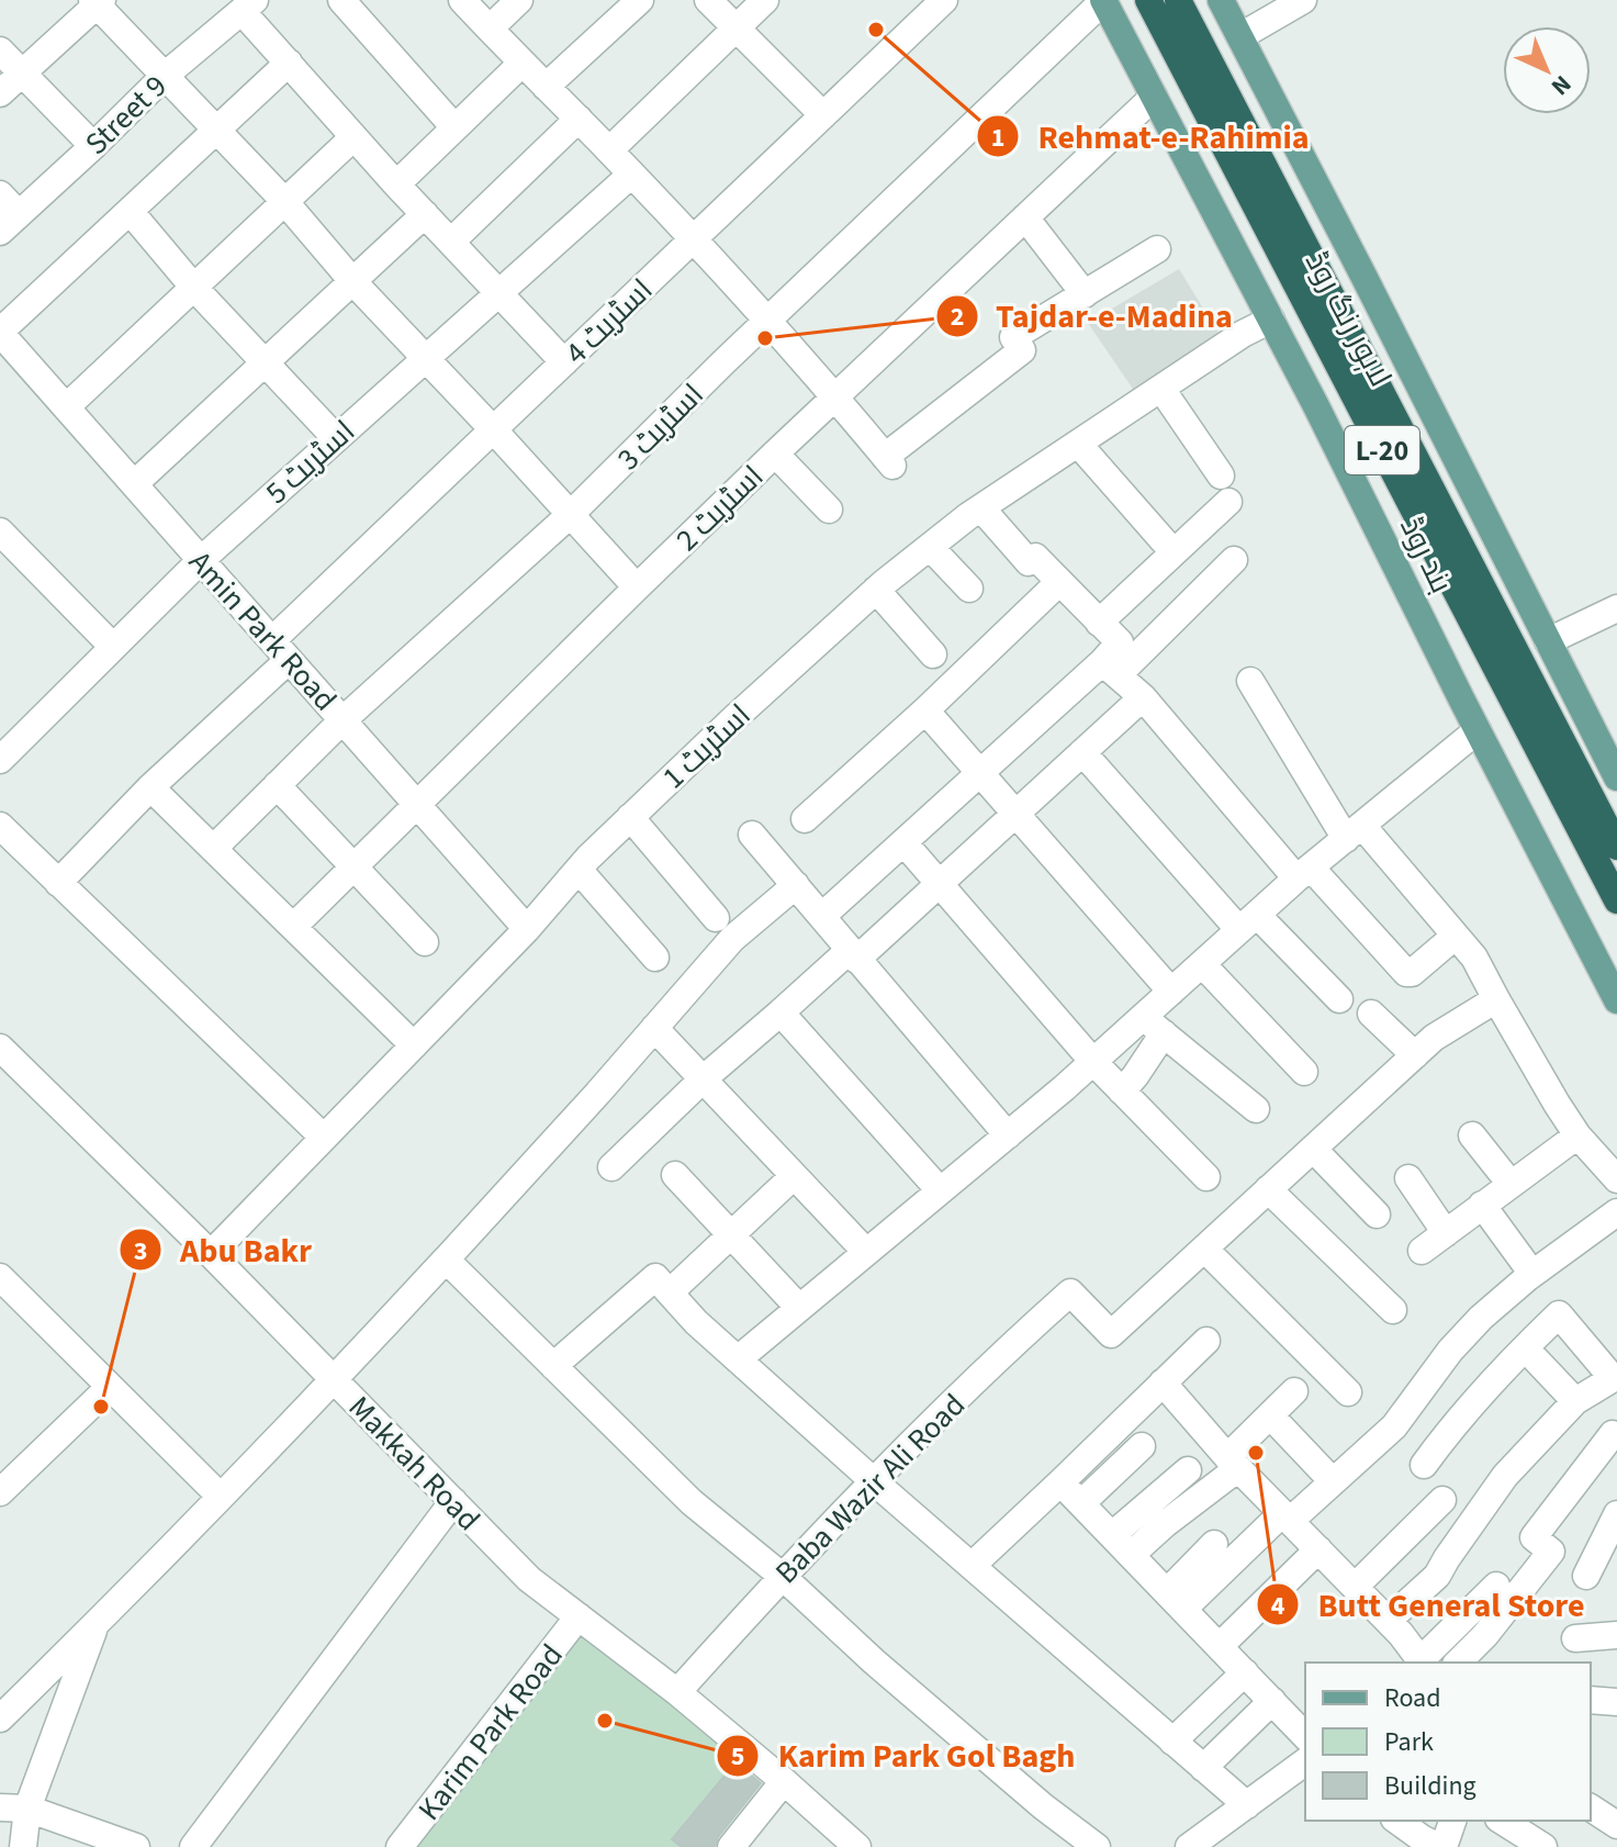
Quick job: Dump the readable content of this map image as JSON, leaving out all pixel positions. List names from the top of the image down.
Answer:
{
  "streets": {
    "highway": ["لاہور رنگ روڈ", "L-20"],
    "main road": ["بند روڈ"],
    "street": [
      "Street 9",
      "اسٹریٹ 4",
      "اسٹریٹ 3",
      "اسٹریٹ 5",
      "اسٹریٹ 2",
      "Amin Park Road",
      "اسٹریٹ 1",
      "Makkah Road",
      "Baba Wazir Ali Road",
      "Karim Park Road"
    ]
  },
  "crossings": [
    ["اسٹریٹ 4", "Amin Park Road"],
    ["اسٹریٹ 3", "بند روڈ"],
    ["اسٹریٹ 3", "Amin Park Road"],
    ["اسٹریٹ 5", "Amin Park Road"],
    ["اسٹریٹ 2", "بند روڈ"],
    ["اسٹریٹ 2", "Amin Park Road"],
    ["بند روڈ", "اسٹریٹ 1"],
    ["Amin Park Road", "اسٹریٹ 1"],
    ["اسٹریٹ 1", "Makkah Road"],
    ["Makkah Road", "Baba Wazir Ali Road"],
    ["Makkah Road", "Karim Park Road"]
  ],
  "places": [
    "Rehmat-e-Rahimia",
    "Tajdar-e-Madina",
    "Abu Bakr",
    "Butt General Store",
    "Karim Park Gol Bagh"
  ],
  "legend": ["Road", "Park", "Building"],
  "north": "bottom right"
}
